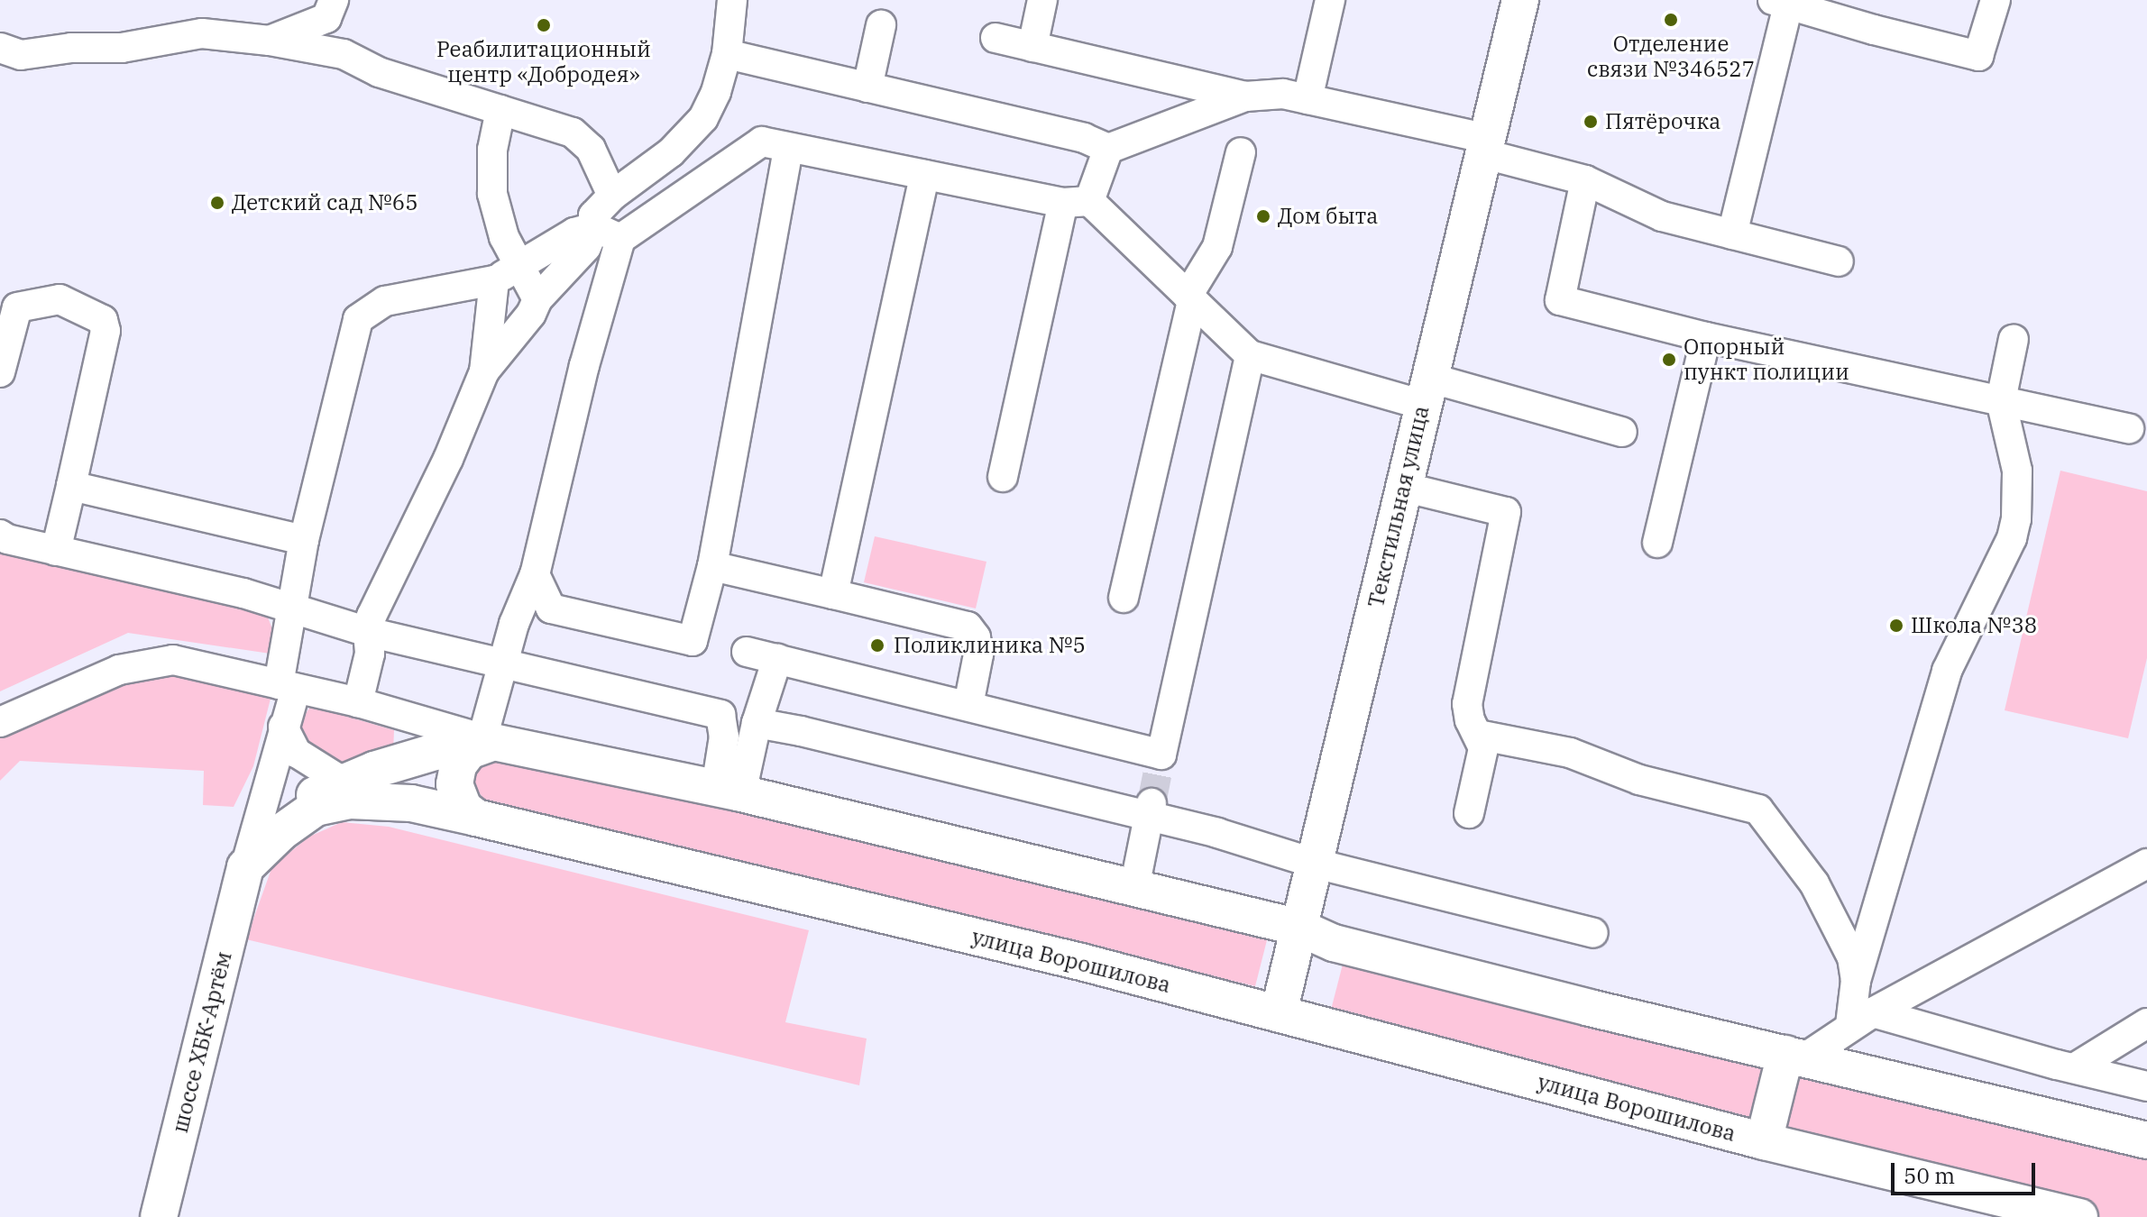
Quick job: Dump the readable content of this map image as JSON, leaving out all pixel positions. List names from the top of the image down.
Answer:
{
  "streets": {
    "main road": ["Текстильная улица", "улица Ворошилова", "шоссе ХБК-Артём"]
  },
  "crossings": [
    ["Текстильная улица", "улица Ворошилова"]
  ],
  "places": [
    "Отделение связи №346527",
    "Реабилитационный центр «Добродея»",
    "Пятёрочка",
    "Детский сад №65",
    "Дом быта",
    "Опорный пункт полиции",
    "Школа №38",
    "Поликлиника №5"
  ],
  "scale_bar": "50 m"
}
